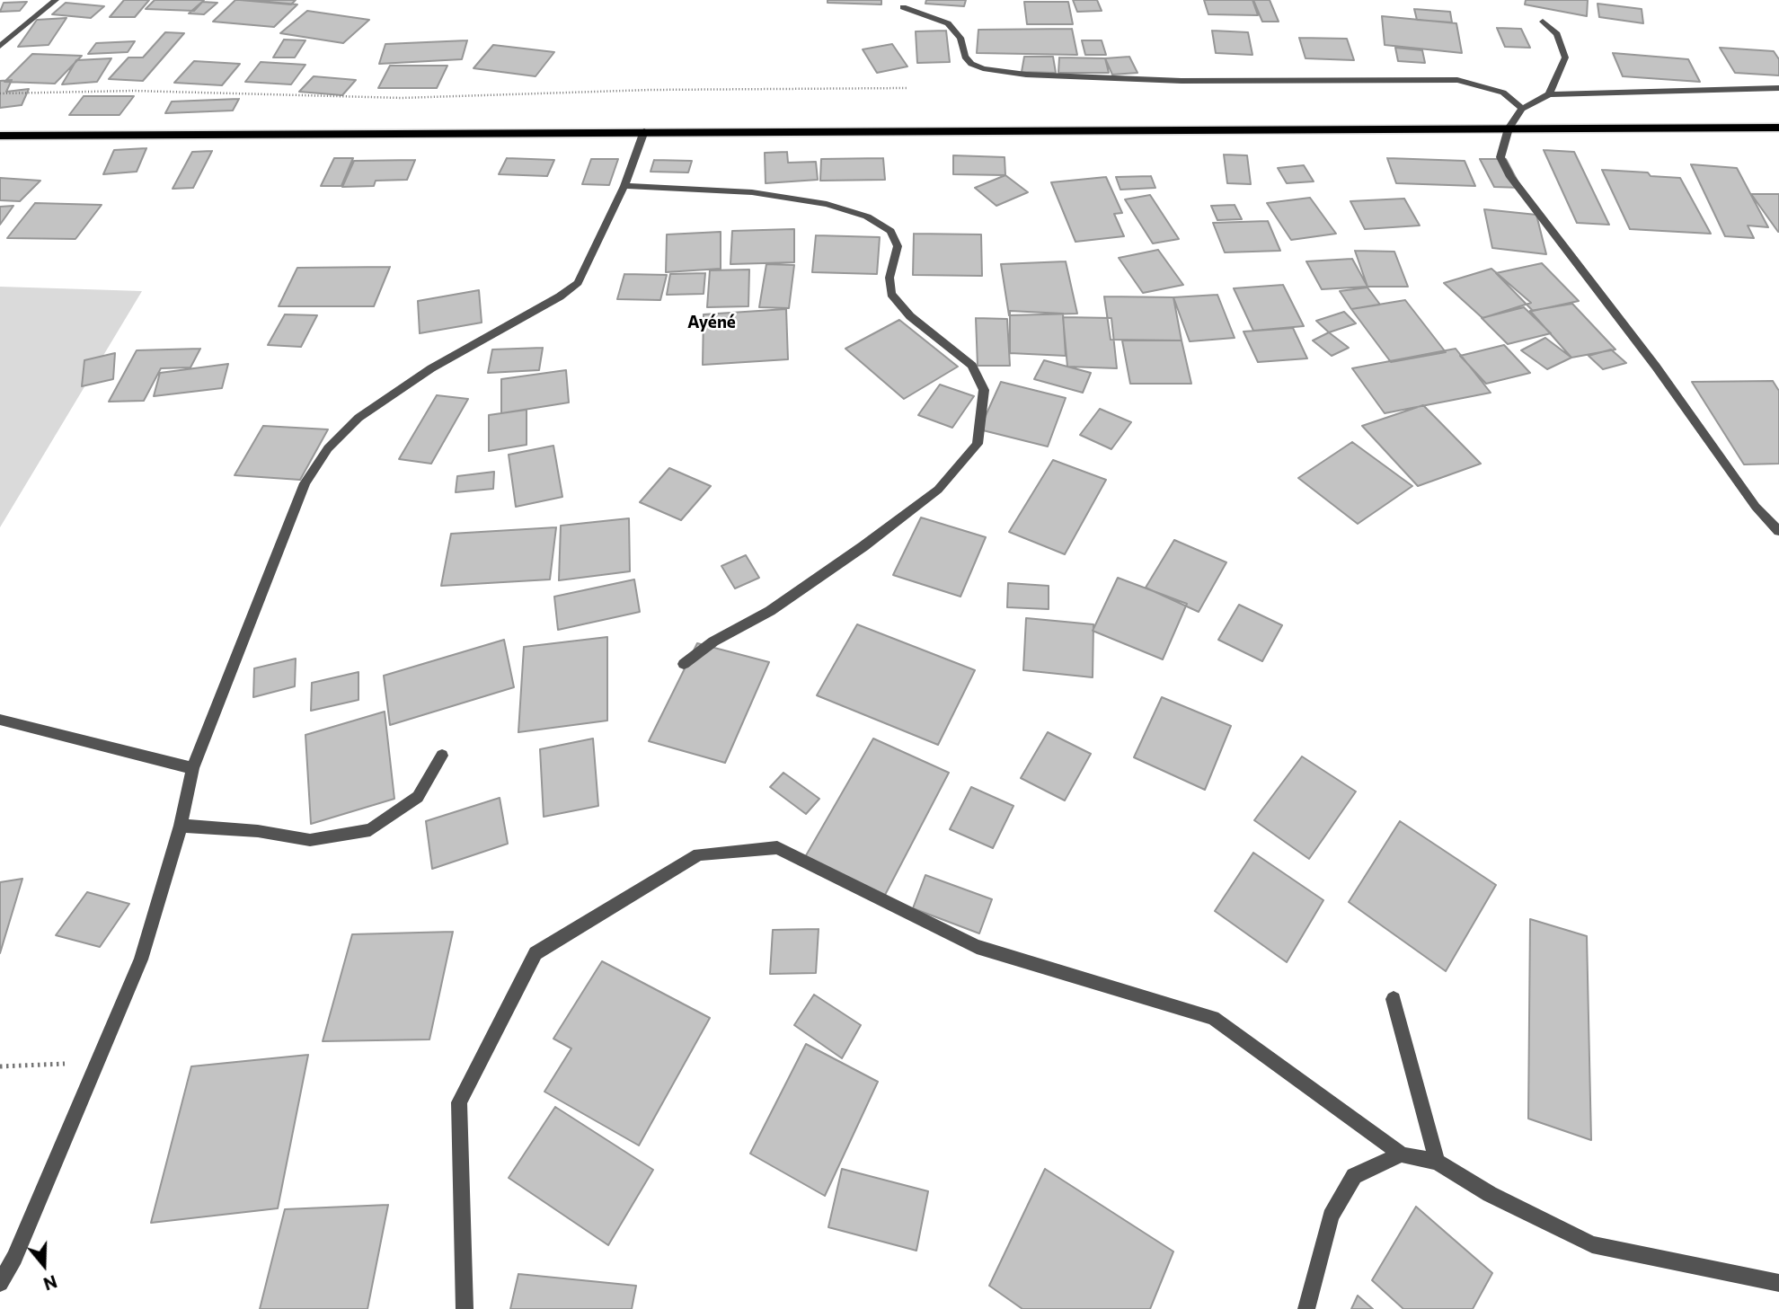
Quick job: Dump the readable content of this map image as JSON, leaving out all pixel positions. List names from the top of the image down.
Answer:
{
  "districts": ["Ayéné"],
  "north": "bottom"
}
